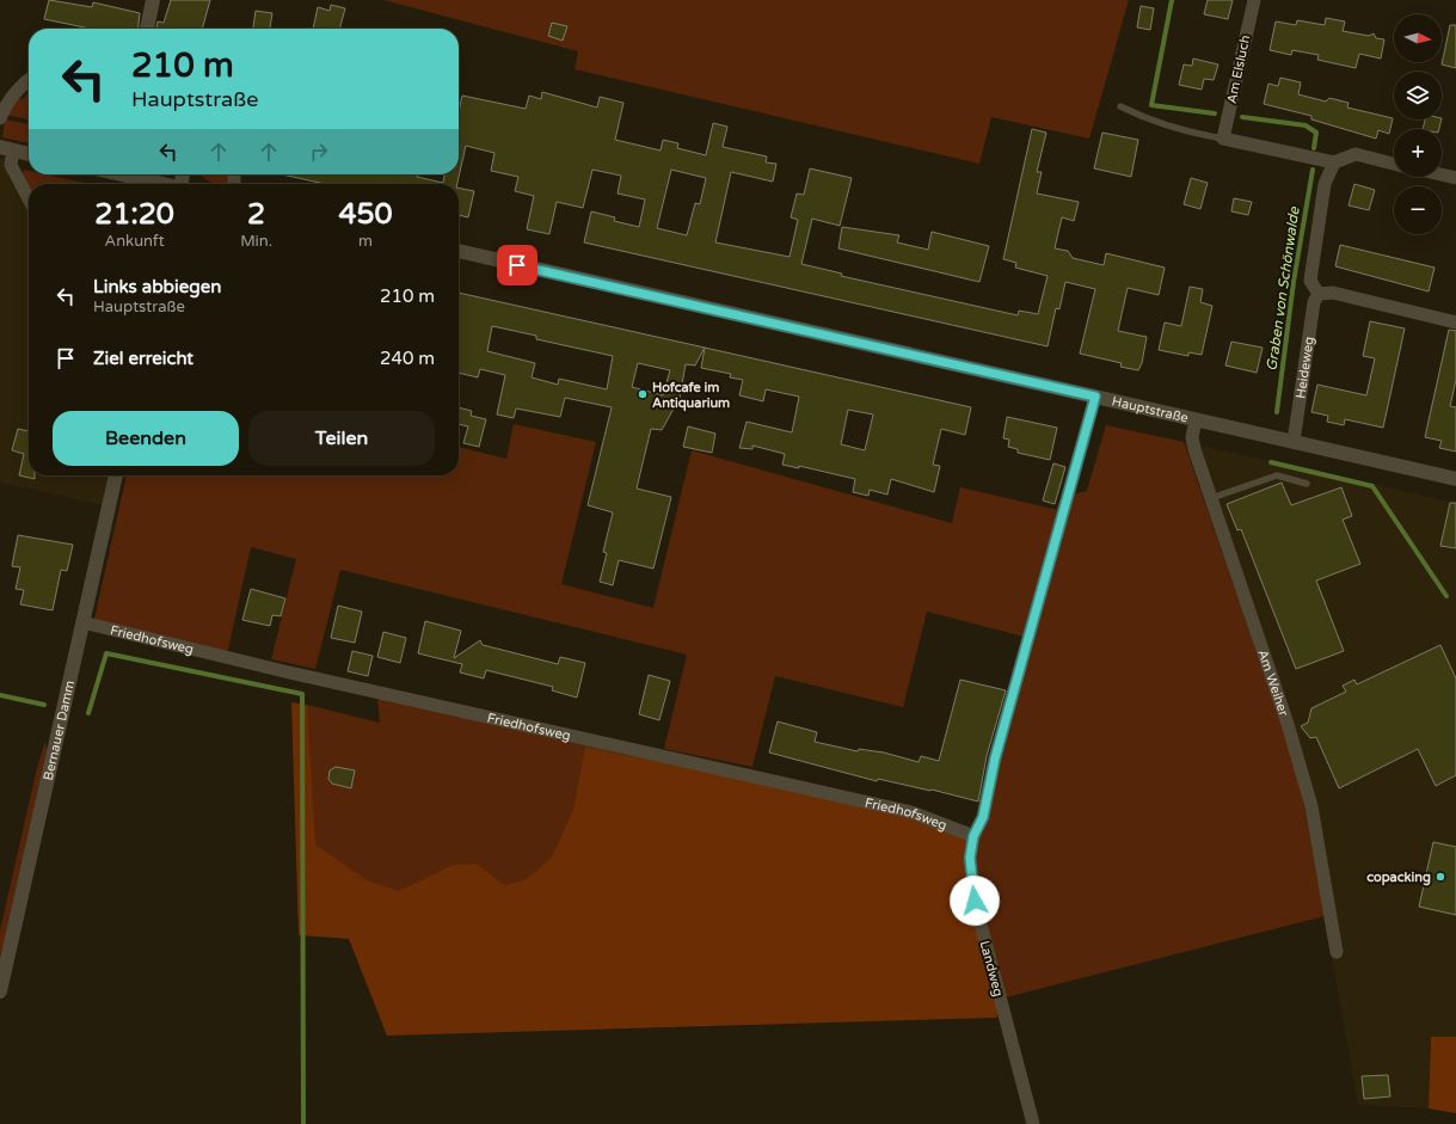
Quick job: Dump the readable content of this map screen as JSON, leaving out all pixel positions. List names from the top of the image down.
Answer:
{
  "streets": {
    "main road": ["Hauptstraße", "Bernauer Damm"],
    "street": [
      "Am Elsluch",
      "Heideweg",
      "Friedhofsweg",
      "Am Weiher",
      "Landweg"
    ]
  },
  "crossings": [
    ["Heideweg", "Hauptstraße"],
    ["Hauptstraße", "Am Weiher"],
    ["Hauptstraße", "Landweg"],
    ["Friedhofsweg", "Bernauer Damm"],
    ["Friedhofsweg", "Landweg"]
  ],
  "water": ["Graben von Schönwalde"],
  "places": ["Hofcafe im Antiquarium", "copacking"],
  "north": "right",
  "page": {
    "map_buttons": ["+", "−"],
    "turn": ["210 m", "Hauptstraße"],
    "eta": [
      "21:20",
      "Ankunft",
      "2",
      "Min.",
      "450",
      "m"
    ],
    "list": [
      {
        "name": "Links abbiegen",
        "note": "Hauptstraße",
        "value": "210 m"
      },
      {
        "name": "Ziel erreicht",
        "value": "240 m"
      }
    ],
    "buttons": ["Beenden", "Teilen"]
  }
}
